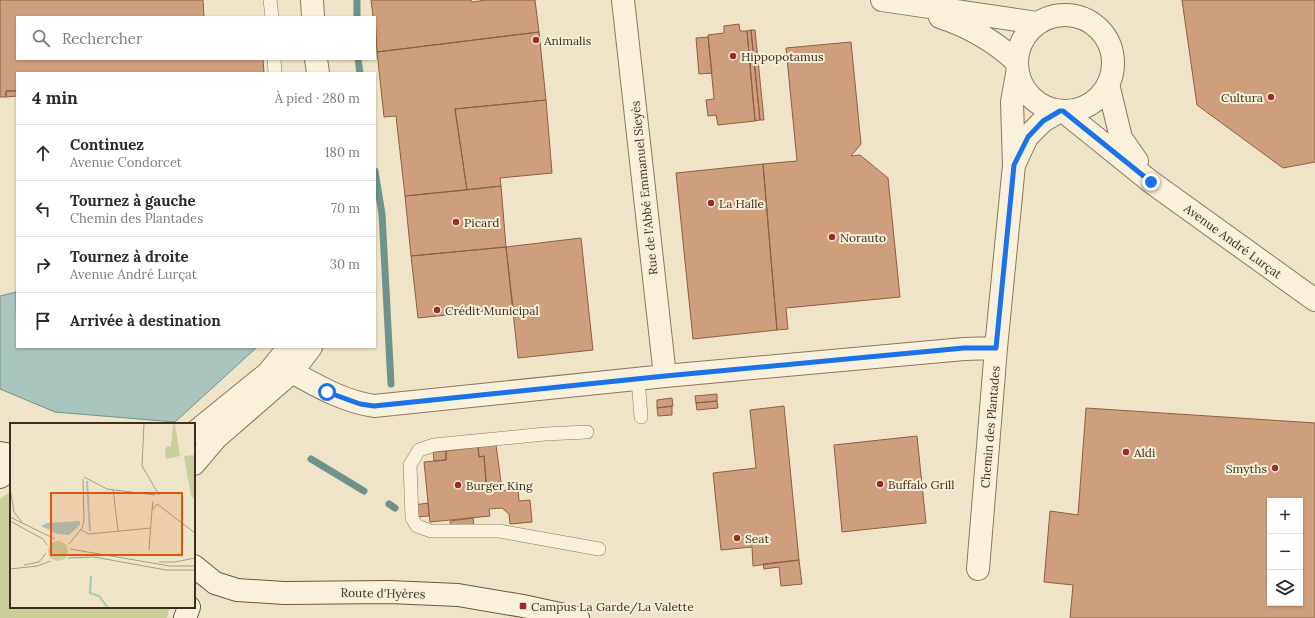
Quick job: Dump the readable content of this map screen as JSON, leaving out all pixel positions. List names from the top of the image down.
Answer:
{
  "streets": {
    "street": [
      "Rue de l'Abbé Emmanuel Sieyès",
      "Avenue André Lurçat",
      "Chemin des Plantades",
      "Route d'Hyères"
    ]
  },
  "crossings": [
    ["Avenue André Lurçat", "Chemin des Plantades"]
  ],
  "places": {
    "other": [
      "Animalis",
      "Hippopotamus",
      "Cultura",
      "La Halle",
      "Picard",
      "Norauto",
      "Crédit Municipal",
      "Aldi",
      "Smyths",
      "Buffalo Grill",
      "Burger King",
      "Seat"
    ],
    "transit": ["Campus La Garde/La Valette"]
  },
  "page": {
    "search": "Rechercher",
    "heading": ["4 min", "À pied · 280 m"],
    "list": [
      ["Continuez", "Avenue Condorcet", "180 m"],
      ["Tournez à gauche", "Chemin des Plantades", "70 m"],
      ["Tournez à droite", "Avenue André Lurçat", "30 m"],
      "Arrivée à destination"
    ],
    "map_buttons": ["+", "−"]
  }
}
